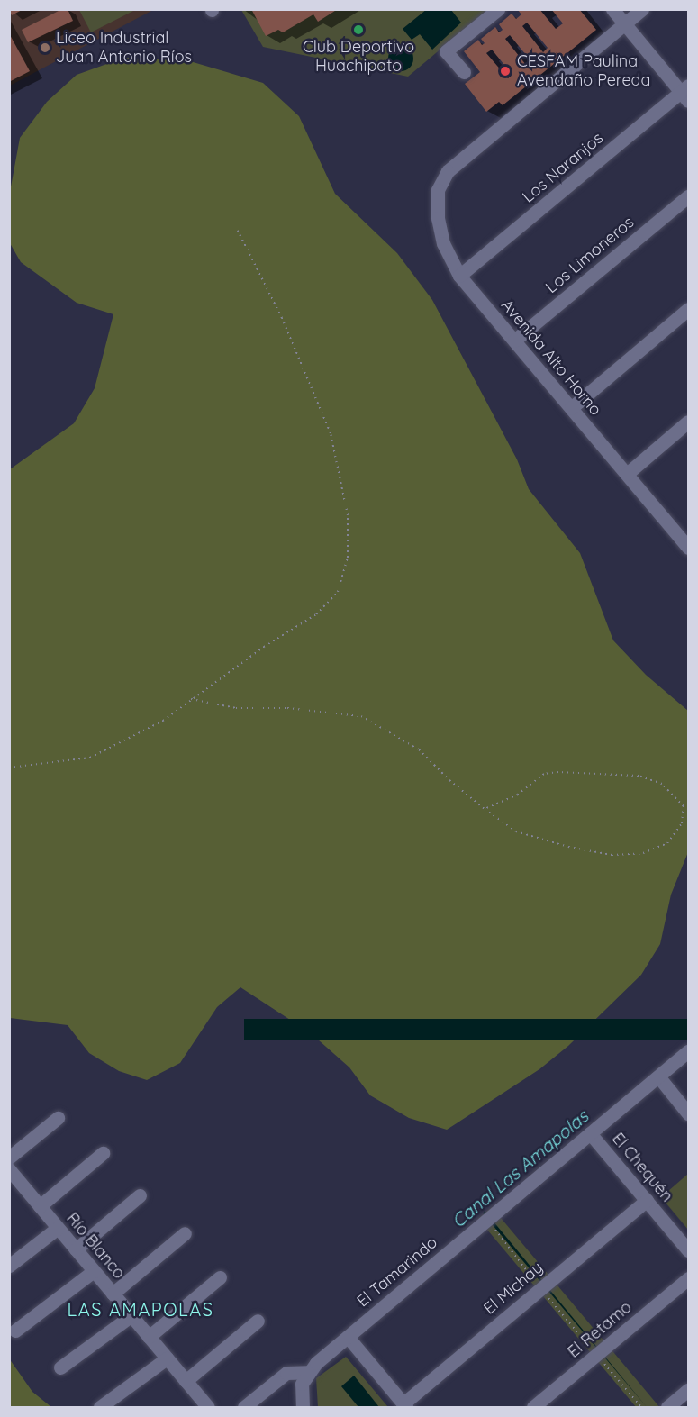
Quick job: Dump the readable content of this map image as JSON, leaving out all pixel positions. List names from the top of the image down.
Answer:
{
  "streets": {
    "street": [
      "Los Naranjos",
      "Los Limoneros",
      "Avenida Alto Horno",
      "El Chequén",
      "Río Blanco",
      "El Tamarindo",
      "El Michay",
      "El Retamo"
    ]
  },
  "crossings": [
    ["Los Naranjos", "Avenida Alto Horno"],
    ["Los Limoneros", "Avenida Alto Horno"],
    ["El Chequén", "El Tamarindo"],
    ["El Chequén", "El Michay"]
  ],
  "districts": ["LAS AMAPOLAS"],
  "water": ["Canal Las Amapolas"],
  "places": ["Club Deportivo Huachipato", "Liceo Industrial Juan Antonio Ríos", "CESFAM Paulina Avendaño Pereda"]
}
